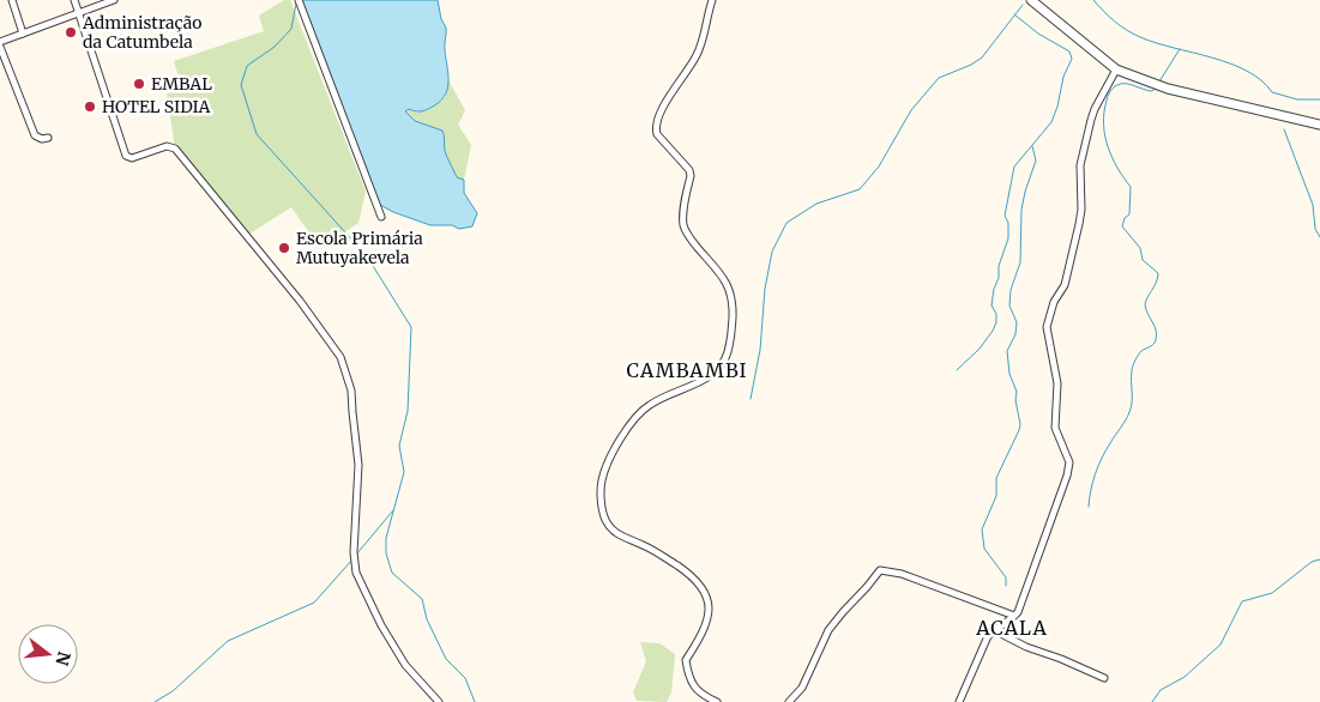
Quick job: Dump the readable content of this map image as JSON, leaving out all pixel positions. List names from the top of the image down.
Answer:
{
  "districts": ["CAMBAMBI", "ACALA"],
  "places": [
    "Administração da Catumbela",
    "EMBAL",
    "HOTEL SIDIA",
    "Escola Primária Mutuyakevela"
  ],
  "north": "right"
}
